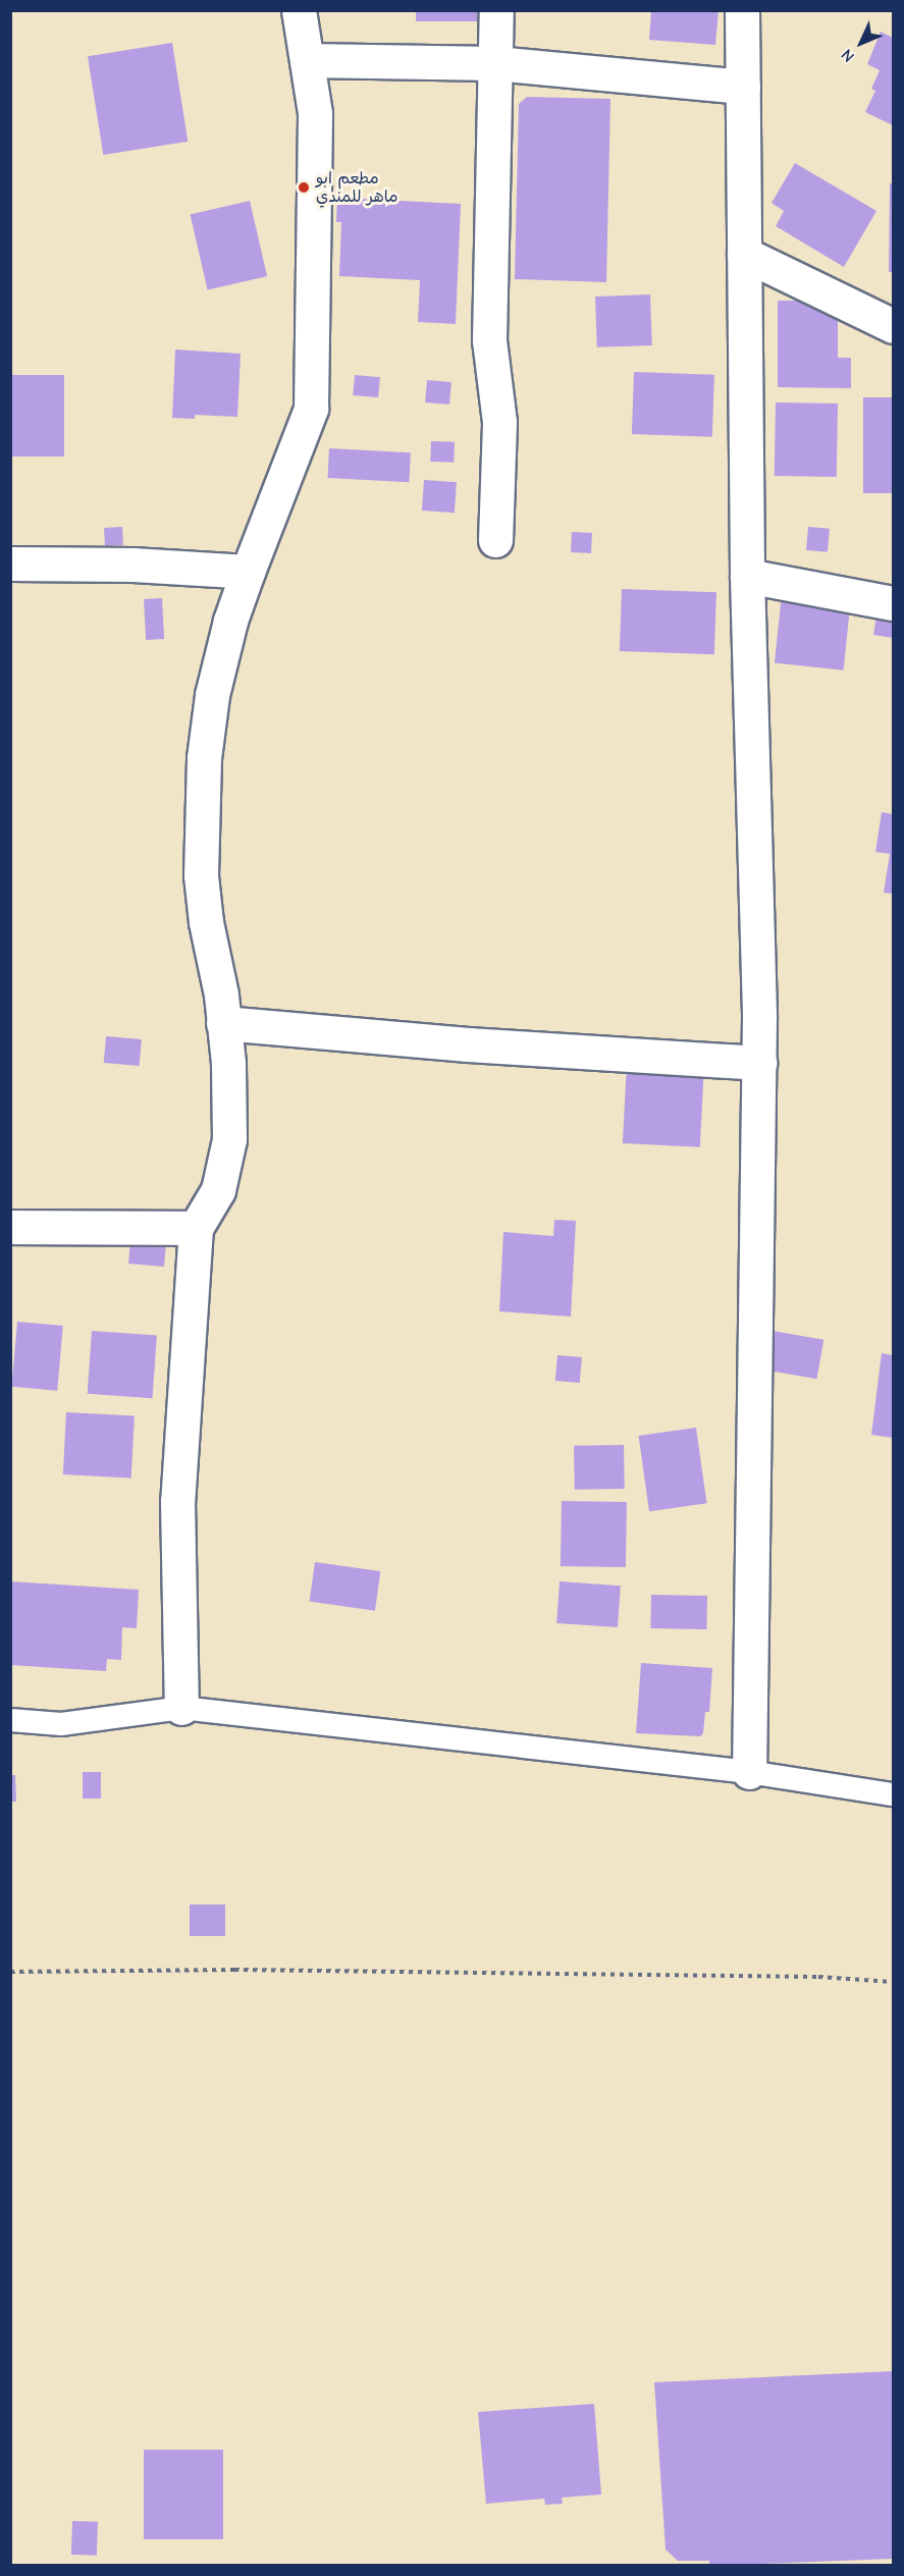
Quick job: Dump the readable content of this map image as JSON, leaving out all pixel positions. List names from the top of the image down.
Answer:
{
  "places": ["مطعم ابو ماهر للمندي"],
  "north": "bottom left"
}
